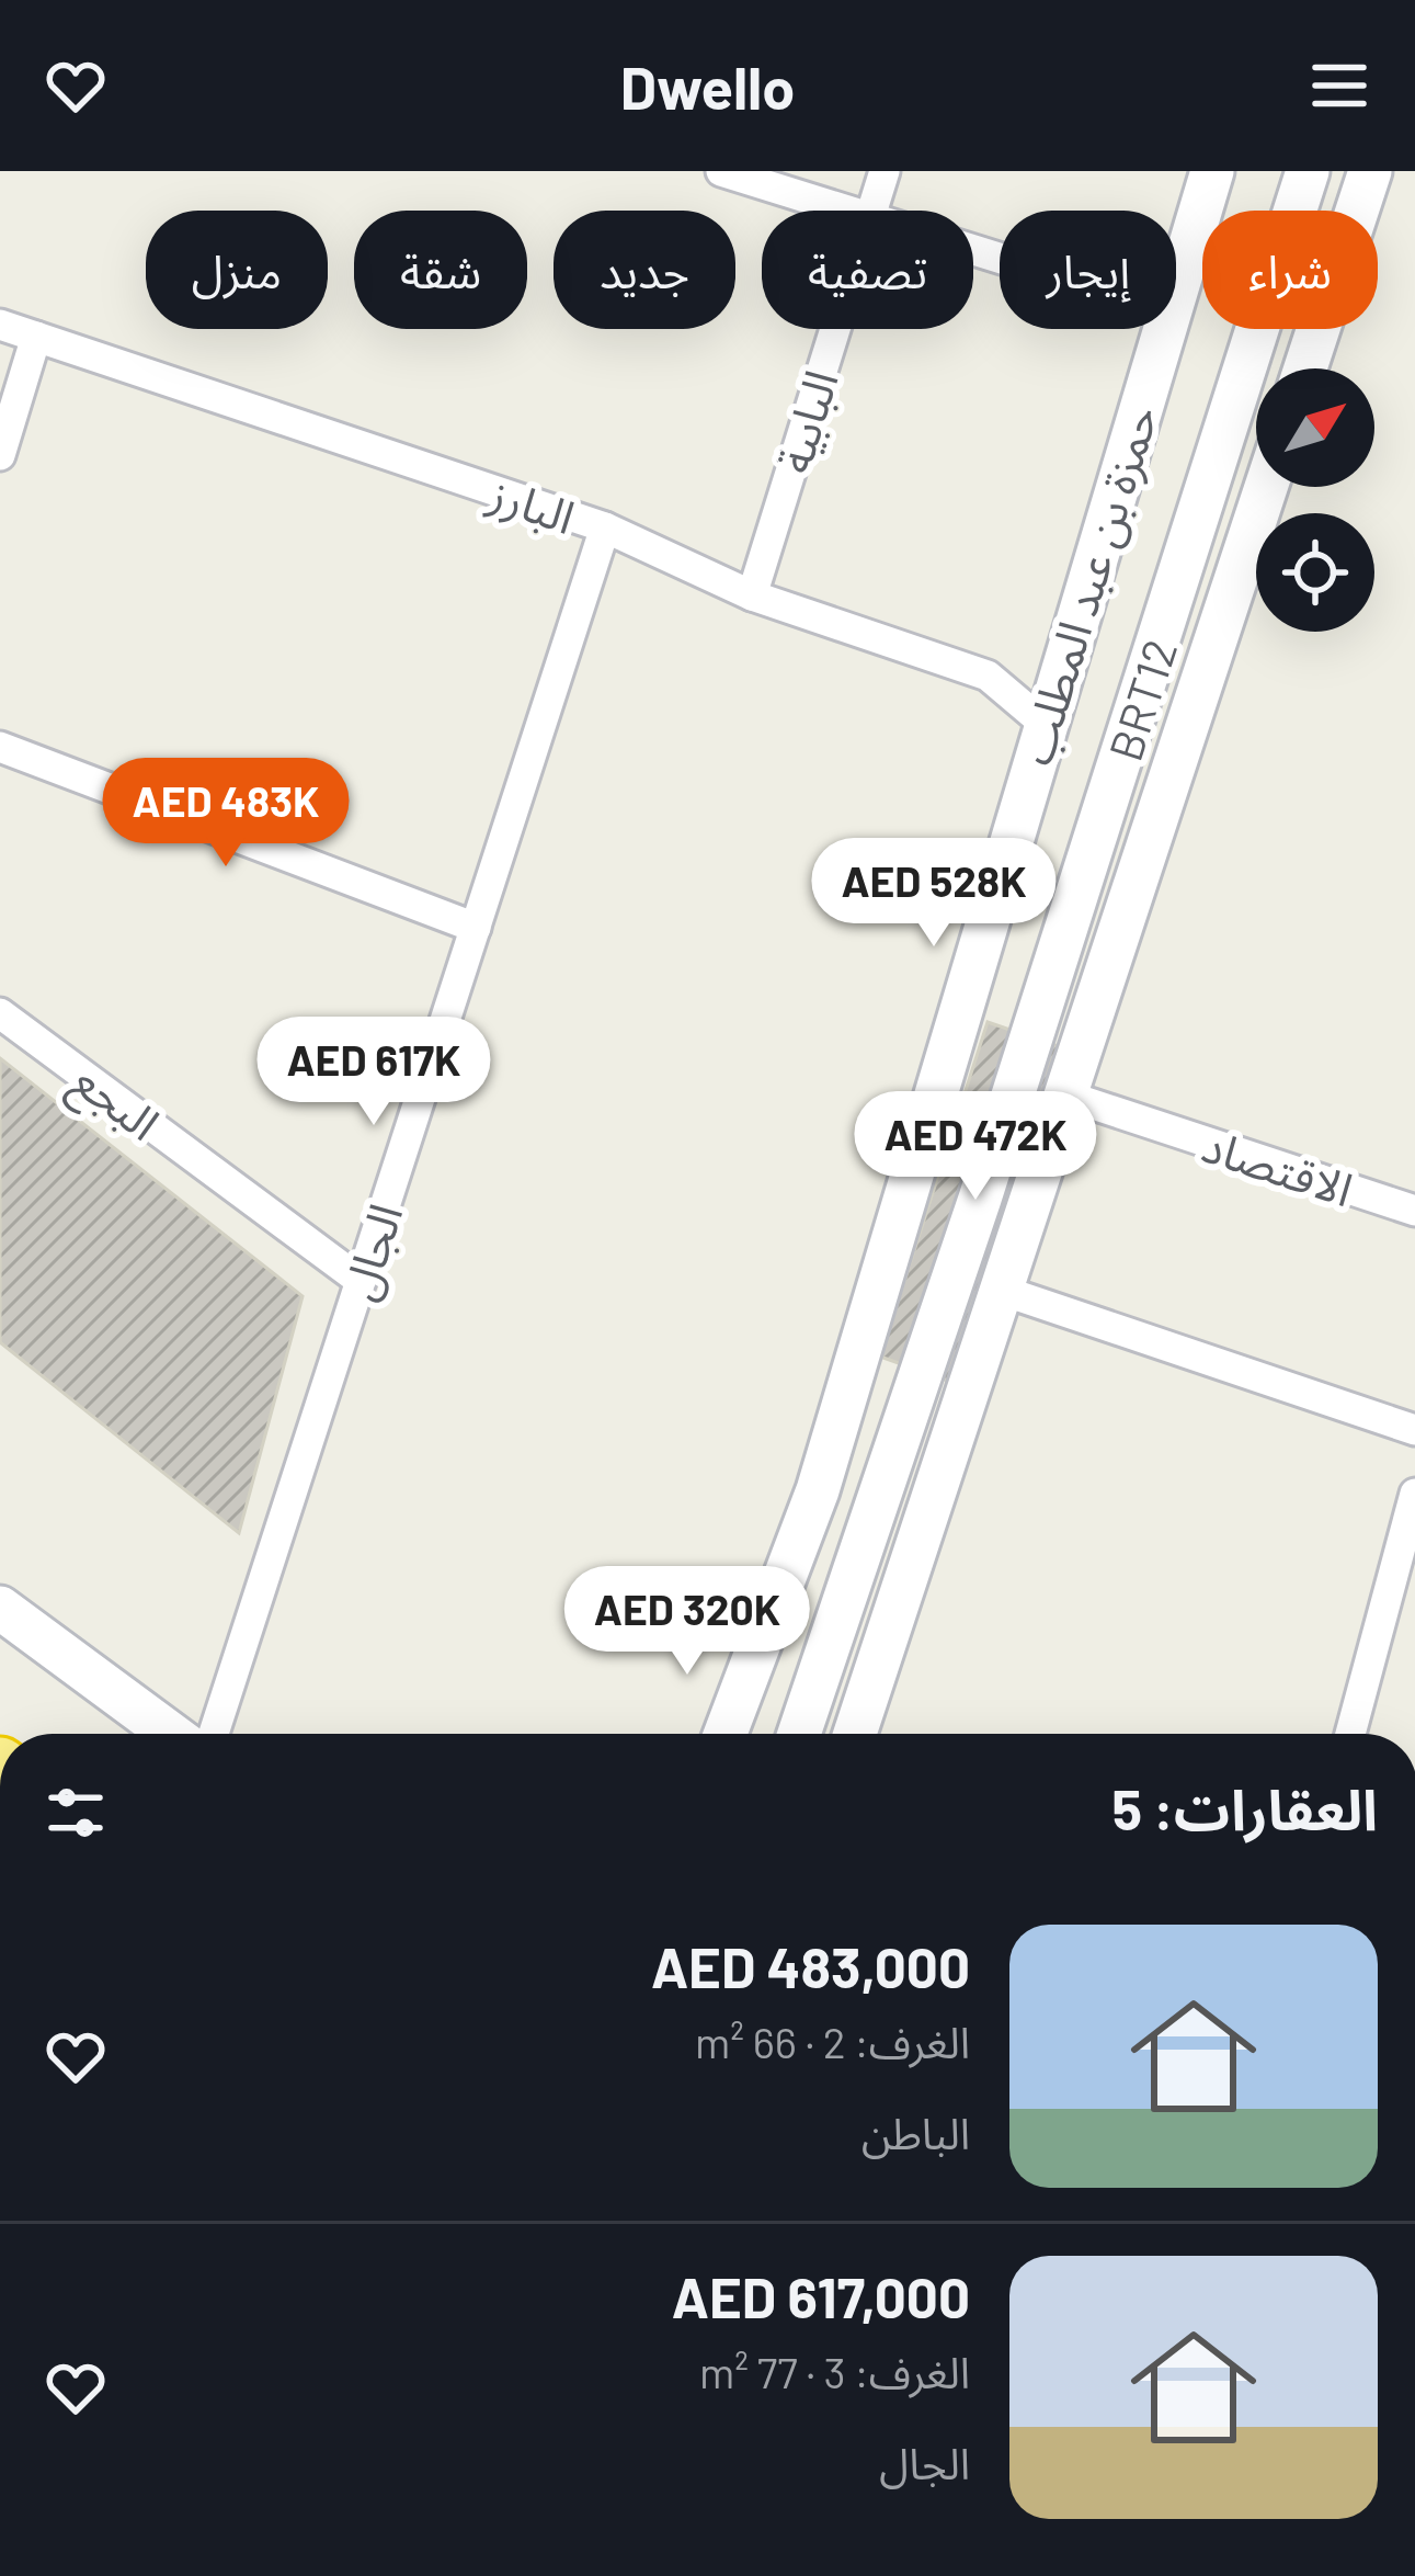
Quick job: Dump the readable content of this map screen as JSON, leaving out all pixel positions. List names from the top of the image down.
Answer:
{
  "streets": {
    "main road": ["حمزة بن عبد المطلب", "BRT12"],
    "street": [
      "البابية",
      "البارز",
      "البجع",
      "الاقتصاد",
      "الجال"
    ]
  },
  "crossings": [
    ["البابية", "البارز"],
    ["البارز", "حمزة بن عبد المطلب"],
    ["البارز", "الجال"],
    ["البجع", "الجال"]
  ],
  "north": "top right",
  "page": {
    "header": "Dwello",
    "chip": [
      "شراء",
      "إيجار",
      "تصفية",
      "جديد",
      "شقة",
      "منزل"
    ],
    "price": [
      "AED 483K",
      "AED 528K",
      "AED 617K",
      "AED 472K",
      "AED 320K"
    ],
    "heading": "العقارات: 5",
    "list": [
      {
        "name": "AED 483,000",
        "note": "الغرف: 2 · 66 m² · الباطن"
      },
      {
        "name": "AED 617,000",
        "note": "الغرف: 3 · 77 m² · الجال"
      }
    ]
  }
}
